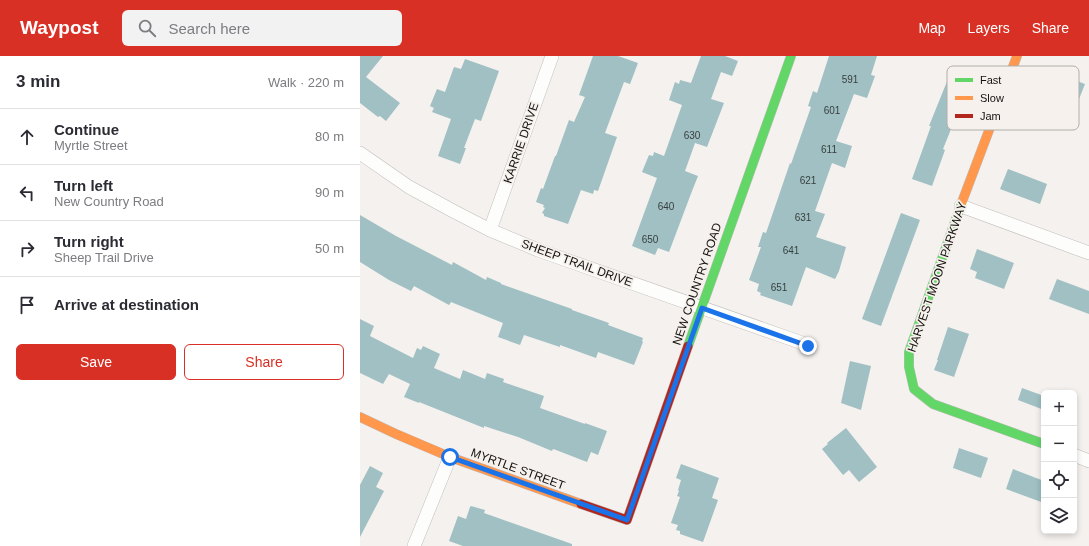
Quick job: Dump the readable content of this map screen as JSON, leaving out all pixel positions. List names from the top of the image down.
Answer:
{
  "streets": {
    "street": [
      "KARRIE DRIVE",
      "SHEEP TRAIL DRIVE",
      "HARVEST MOON PARKWAY",
      "NEW COUNTRY ROAD",
      "MYRTLE STREET"
    ]
  },
  "crossings": [
    ["KARRIE DRIVE", "SHEEP TRAIL DRIVE"],
    ["SHEEP TRAIL DRIVE", "NEW COUNTRY ROAD"],
    ["NEW COUNTRY ROAD", "MYRTLE STREET"]
  ],
  "house_numbers": [
    "591",
    "601",
    "630",
    "611",
    "621",
    "640",
    "631",
    "650",
    "641",
    "651"
  ],
  "legend": ["Fast", "Slow", "Jam"],
  "page": {
    "header": "Waypost",
    "search": "Search here",
    "nav": ["Map", "Layers", "Share"],
    "heading": ["3 min", "Walk · 220 m"],
    "list": [
      ["Continue", "Myrtle Street", "80 m"],
      ["Turn left", "New Country Road", "90 m"],
      ["Turn right", "Sheep Trail Drive", "50 m"],
      "Arrive at destination"
    ],
    "buttons": ["Save", "Share"],
    "map_buttons": ["+", "−"]
  }
}
